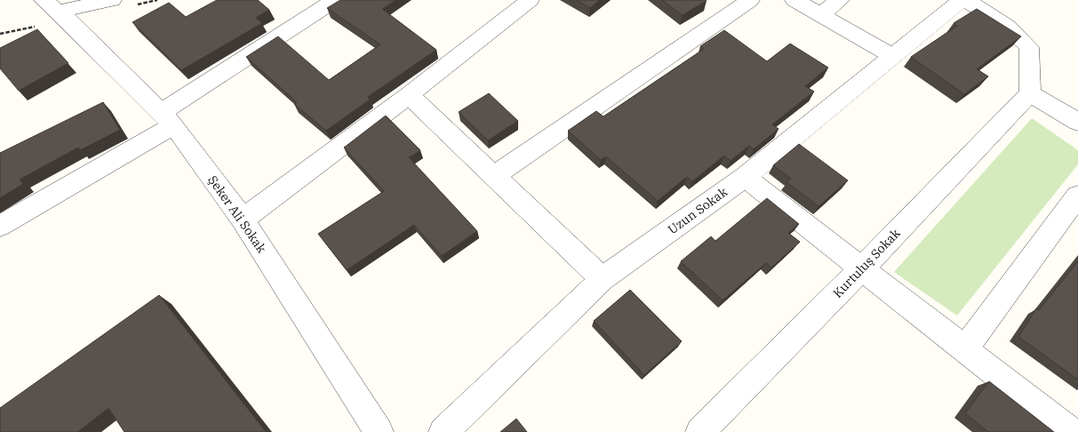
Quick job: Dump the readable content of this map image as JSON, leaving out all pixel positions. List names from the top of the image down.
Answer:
{
  "streets": {
    "street": ["Uzun Sokak", "Şeker Ali Sokak", "Kurtuluş Sokak"]
  }
}
